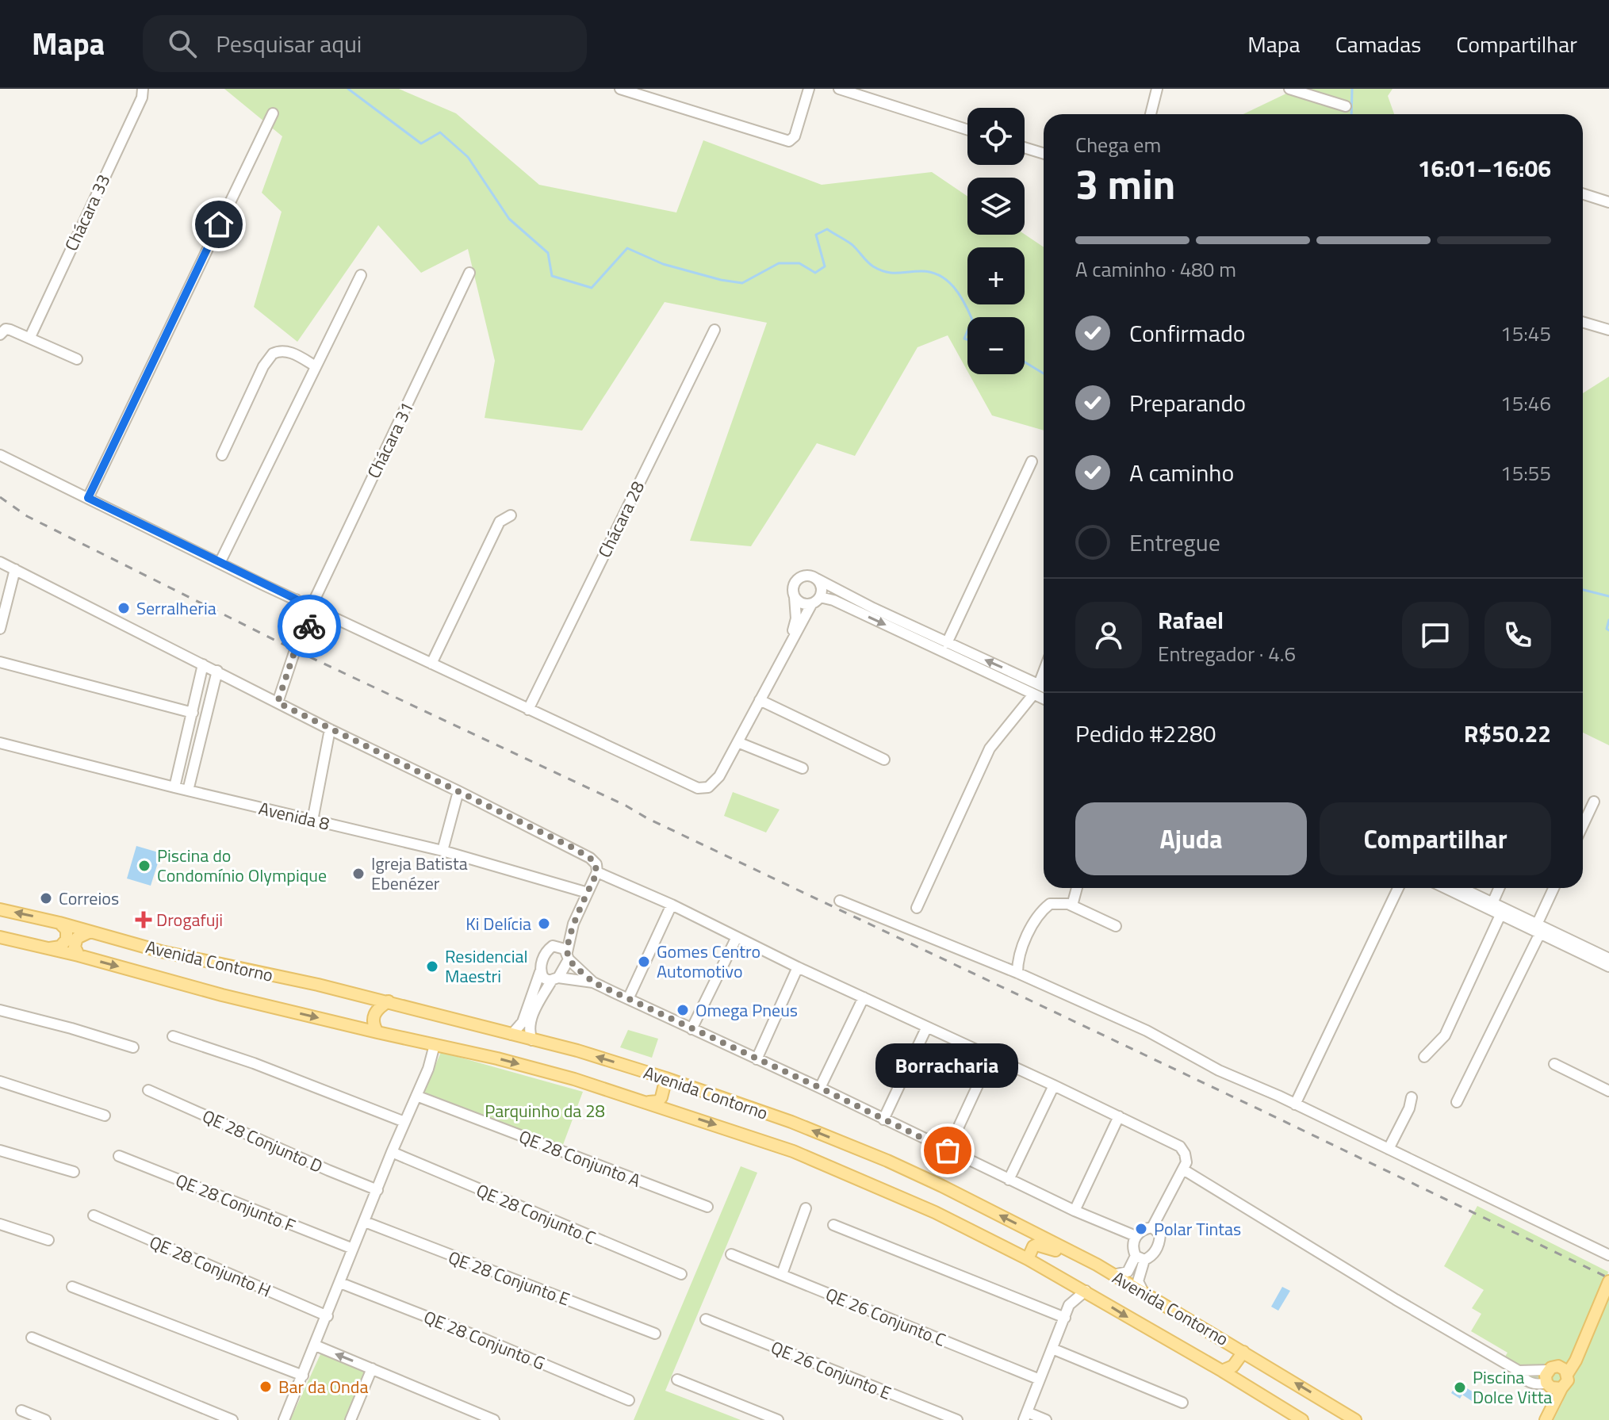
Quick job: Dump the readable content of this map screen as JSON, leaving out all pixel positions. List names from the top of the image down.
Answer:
{
  "streets": {
    "main road": ["Avenida Contorno"],
    "street": [
      "Chácara 33",
      "Chácara 31",
      "Chácara 28",
      "Avenida 8",
      "QE 28 Conjunto D",
      "QE 28 Conjunto A",
      "QE 28 Conjunto F",
      "QE 28 Conjunto C",
      "QE 28 Conjunto H",
      "QE 28 Conjunto E",
      "QE 26 Conjunto C",
      "QE 28 Conjunto G",
      "QE 26 Conjunto E"
    ]
  },
  "parks": ["Parquinho da 28"],
  "places": {
    "other": [
      "Serralheria",
      "Piscina do Condomínio Olympique",
      "Igreja Batista Ebenézer",
      "Correios",
      "Ki Delícia",
      "Gomes Centro Automotivo",
      "Residencial Maestri",
      "Omega Pneus",
      "Borracharia",
      "Polar Tintas",
      "Bar da Onda",
      "Piscina Dolce Vitta"
    ],
    "health": ["Drogafuji"]
  },
  "page": {
    "header": "Mapa",
    "search": "Pesquisar aqui",
    "nav": ["Mapa", "Camadas", "Compartilhar"],
    "map_buttons": ["+", "−"],
    "heading": ["3 min", "Chega em", "16:01–16:06"],
    "panel": [
      "Rafael",
      "Entregador · 4.6",
      "Pedido #2280",
      "R$50.22"
    ],
    "bar": "A caminho · 480 m",
    "list": [
      ["Confirmado", "15:45"],
      ["Preparando", "15:46"],
      ["A caminho", "15:55"],
      "Entregue"
    ],
    "buttons": ["Ajuda", "Compartilhar"],
    "bubble": "Borracharia"
  }
}
